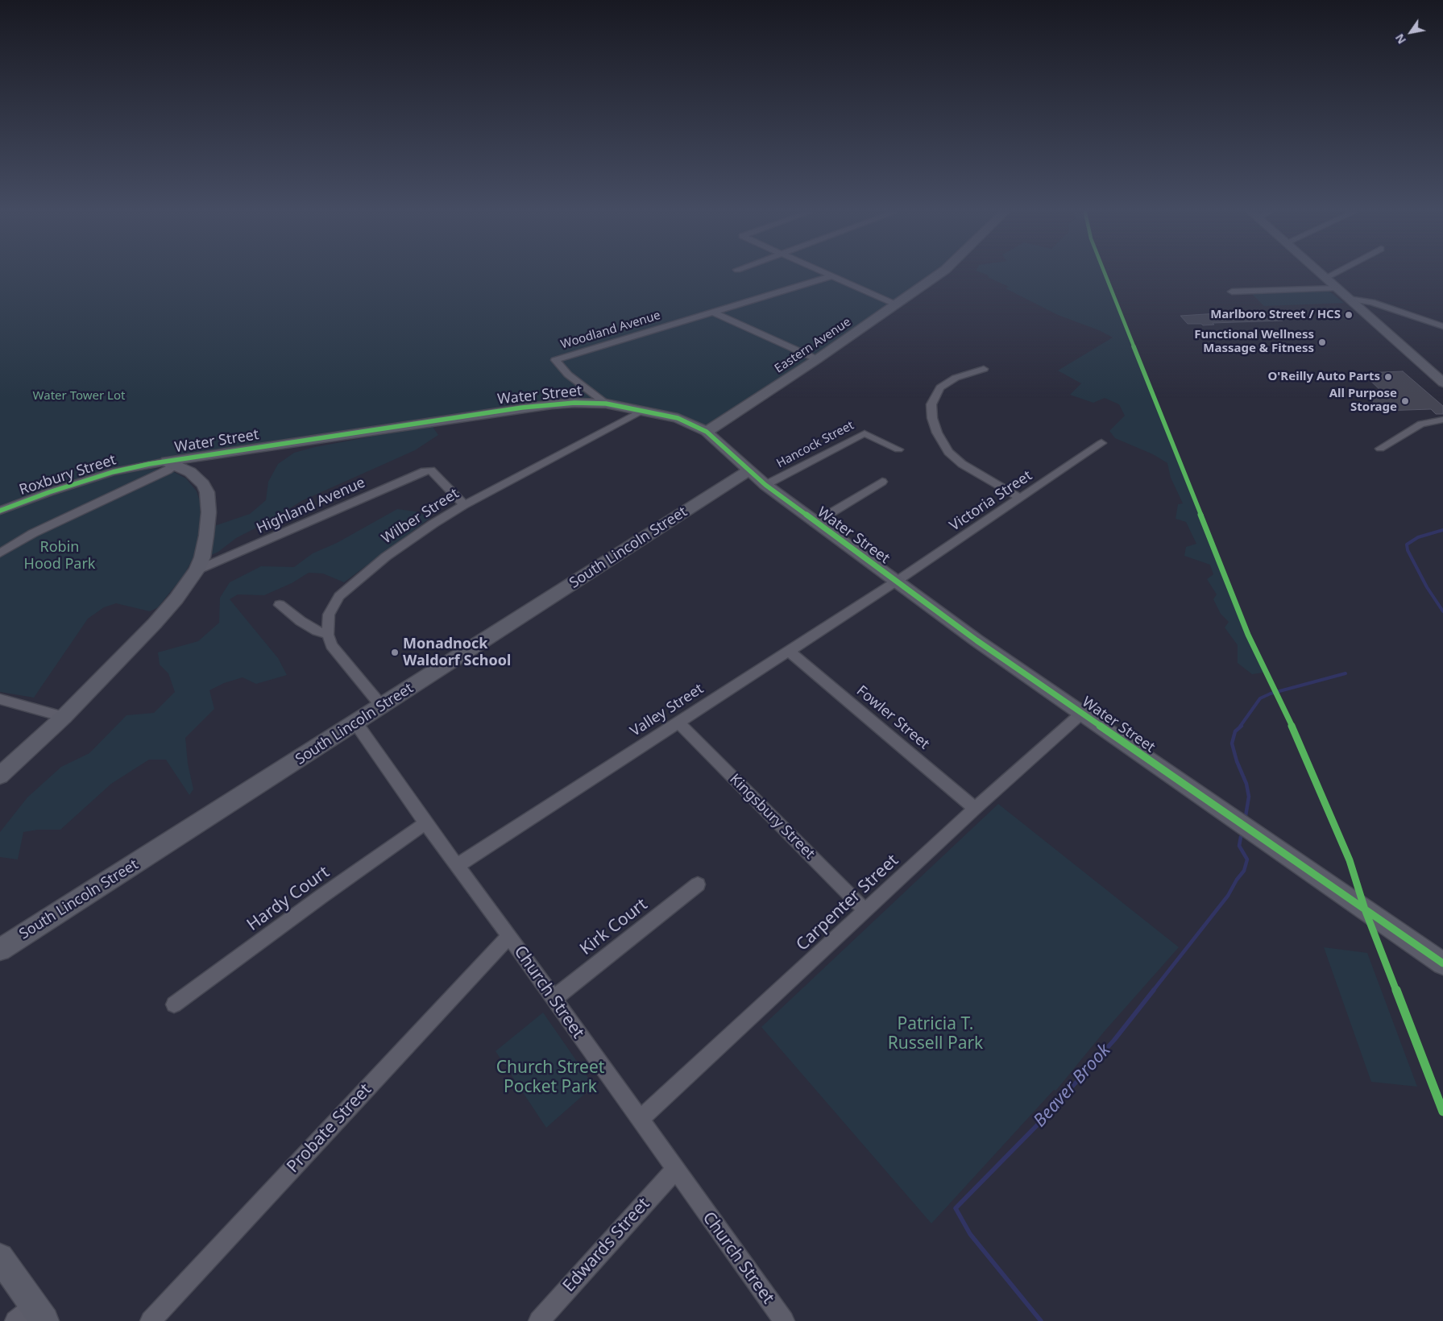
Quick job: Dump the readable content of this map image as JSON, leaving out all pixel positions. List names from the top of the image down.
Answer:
{
  "streets": {
    "street": [
      "Woodland Avenue",
      "Eastern Avenue",
      "Water Street",
      "Hancock Street",
      "Roxbury Street",
      "Victoria Street",
      "Highland Avenue",
      "Wilber Street",
      "South Lincoln Street",
      "Valley Street",
      "Fowler Street",
      "Kingsbury Street",
      "Hardy Court",
      "Carpenter Street",
      "Kirk Court",
      "Church Street",
      "Probate Street",
      "Edwards Street"
    ]
  },
  "crossings": [
    ["Woodland Avenue", "Water Street"],
    ["Eastern Avenue", "Water Street"],
    ["Water Street", "Hancock Street"],
    ["Water Street", "Roxbury Street"],
    ["Water Street", "Victoria Street"],
    ["Water Street", "Wilber Street"],
    ["Water Street", "South Lincoln Street"],
    ["Water Street", "Valley Street"],
    ["Water Street", "Carpenter Street"],
    ["Victoria Street", "Valley Street"],
    ["Highland Avenue", "Wilber Street"],
    ["South Lincoln Street", "Church Street"],
    ["Valley Street", "Fowler Street"],
    ["Valley Street", "Kingsbury Street"],
    ["Valley Street", "Church Street"],
    ["Fowler Street", "Carpenter Street"],
    ["Kingsbury Street", "Carpenter Street"],
    ["Hardy Court", "Church Street"],
    ["Carpenter Street", "Church Street"],
    ["Kirk Court", "Church Street"],
    ["Church Street", "Probate Street"],
    ["Church Street", "Edwards Street"]
  ],
  "water": ["Beaver Brook"],
  "parks": [
    "Water Tower Lot",
    "Robin Hood Park",
    "Patricia T. Russell Park",
    "Church Street Pocket Park"
  ],
  "places": [
    "Marlboro Street / HCS",
    "Functional Wellness Massage & Fitness",
    "O'Reilly Auto Parts",
    "All Purpose Storage",
    "Monadnock Waldorf School"
  ],
  "north": "bottom left"
}
